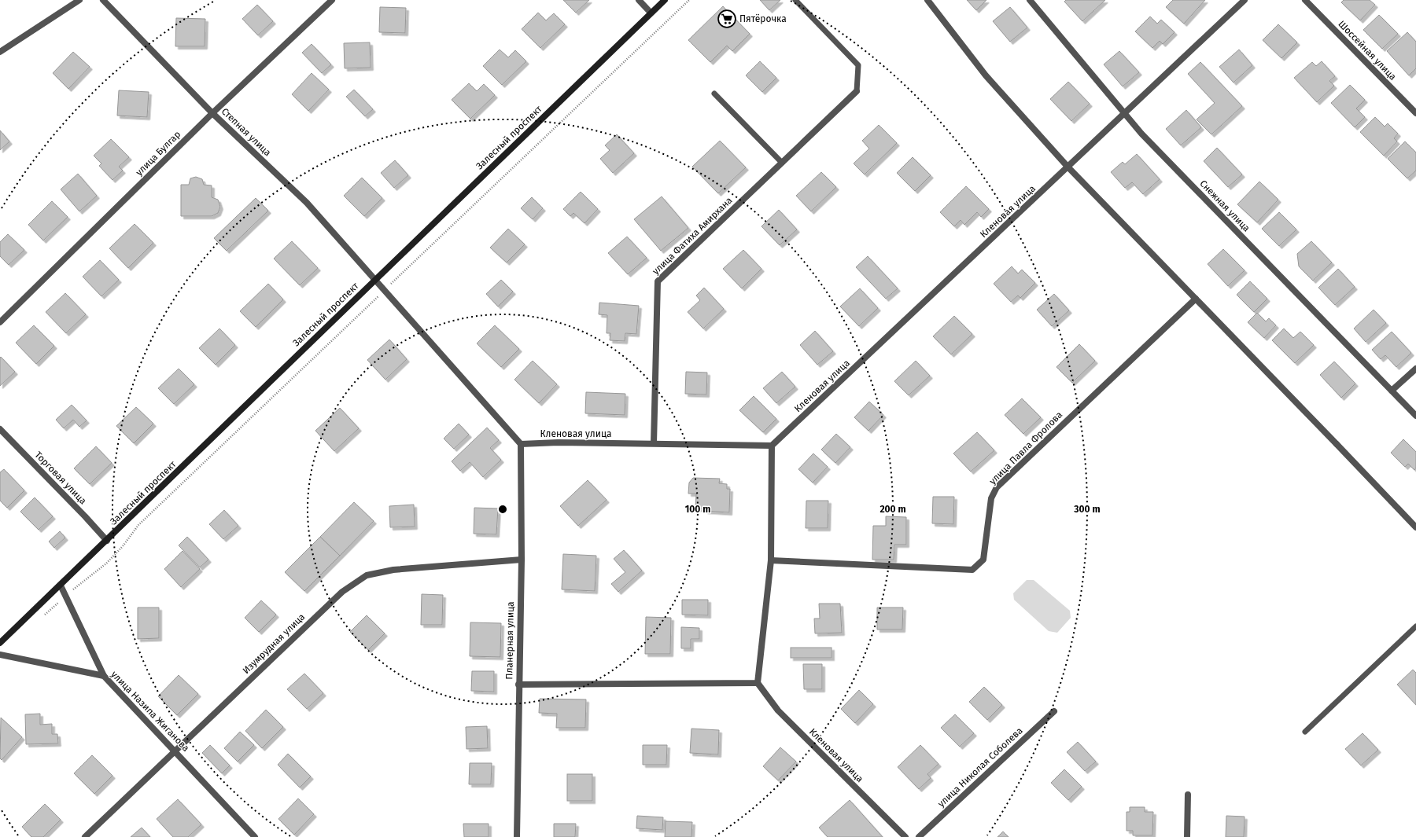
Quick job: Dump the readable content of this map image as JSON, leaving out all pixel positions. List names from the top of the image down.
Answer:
{
  "streets": {
    "main road": ["Залесный проспект"],
    "street": [
      "Шоссейная улица",
      "Степная улица",
      "улица Булгар",
      "Снежная улица",
      "Кленовая улица",
      "улица Фатиха Амирхана",
      "улица Павла Фролова",
      "Торговая улица",
      "Планерная улица",
      "Изумрудная улица",
      "улица Назипа Жиганова",
      "улица Николая Соболева"
    ]
  },
  "crossings": [
    ["Степная улица", "Залесный проспект"],
    ["Степная улица", "улица Булгар"],
    ["Степная улица", "Кленовая улица"],
    ["Степная улица", "Планерная улица"],
    ["Залесный проспект", "Торговая улица"],
    ["Снежная улица", "Кленовая улица"],
    ["Кленовая улица", "улица Фатиха Амирхана"],
    ["Кленовая улица", "Планерная улица"],
    ["Планерная улица", "Изумрудная улица"],
    ["Изумрудная улица", "улица Назипа Жиганова"]
  ],
  "places": {
    "supermarket": ["Пятёрочка"]
  },
  "rings": ["100 m", "200 m", "300 m"]
}
